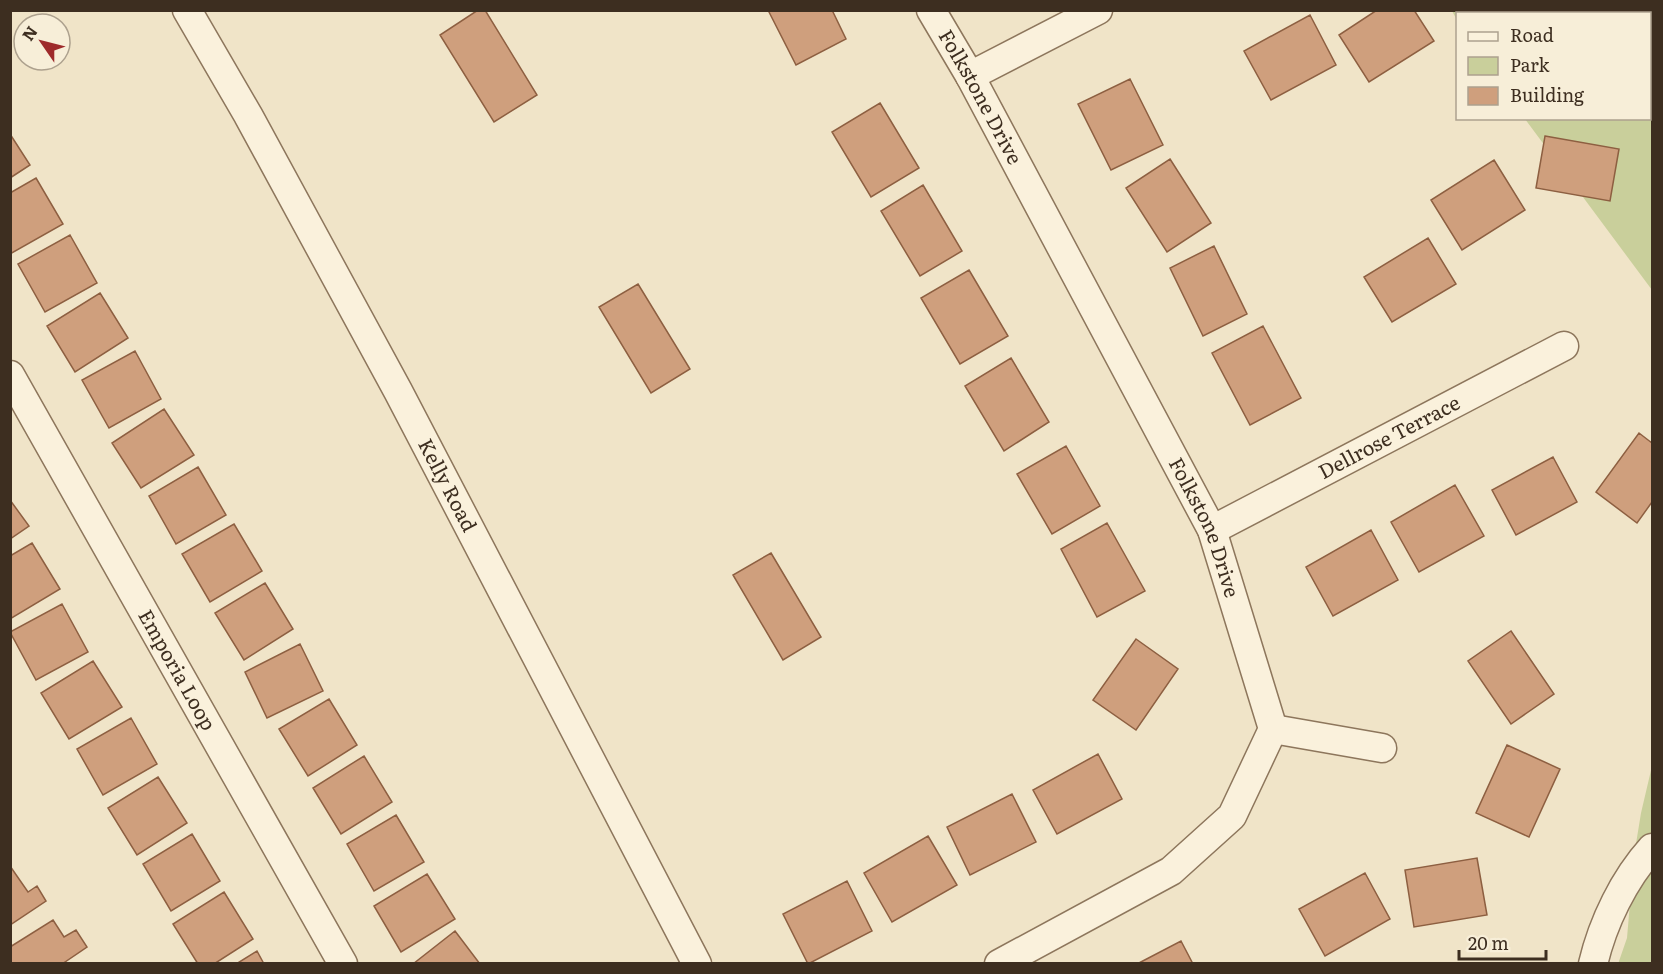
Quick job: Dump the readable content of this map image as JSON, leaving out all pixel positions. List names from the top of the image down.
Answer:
{
  "streets": {
    "street": [
      "Folkstone Drive",
      "Dellrose Terrace",
      "Kelly Road",
      "Emporia Loop"
    ]
  },
  "crossings": [
    ["Folkstone Drive", "Dellrose Terrace"]
  ],
  "legend": ["Road", "Park", "Building"],
  "scale_bar": "20 m",
  "north": "top left"
}
